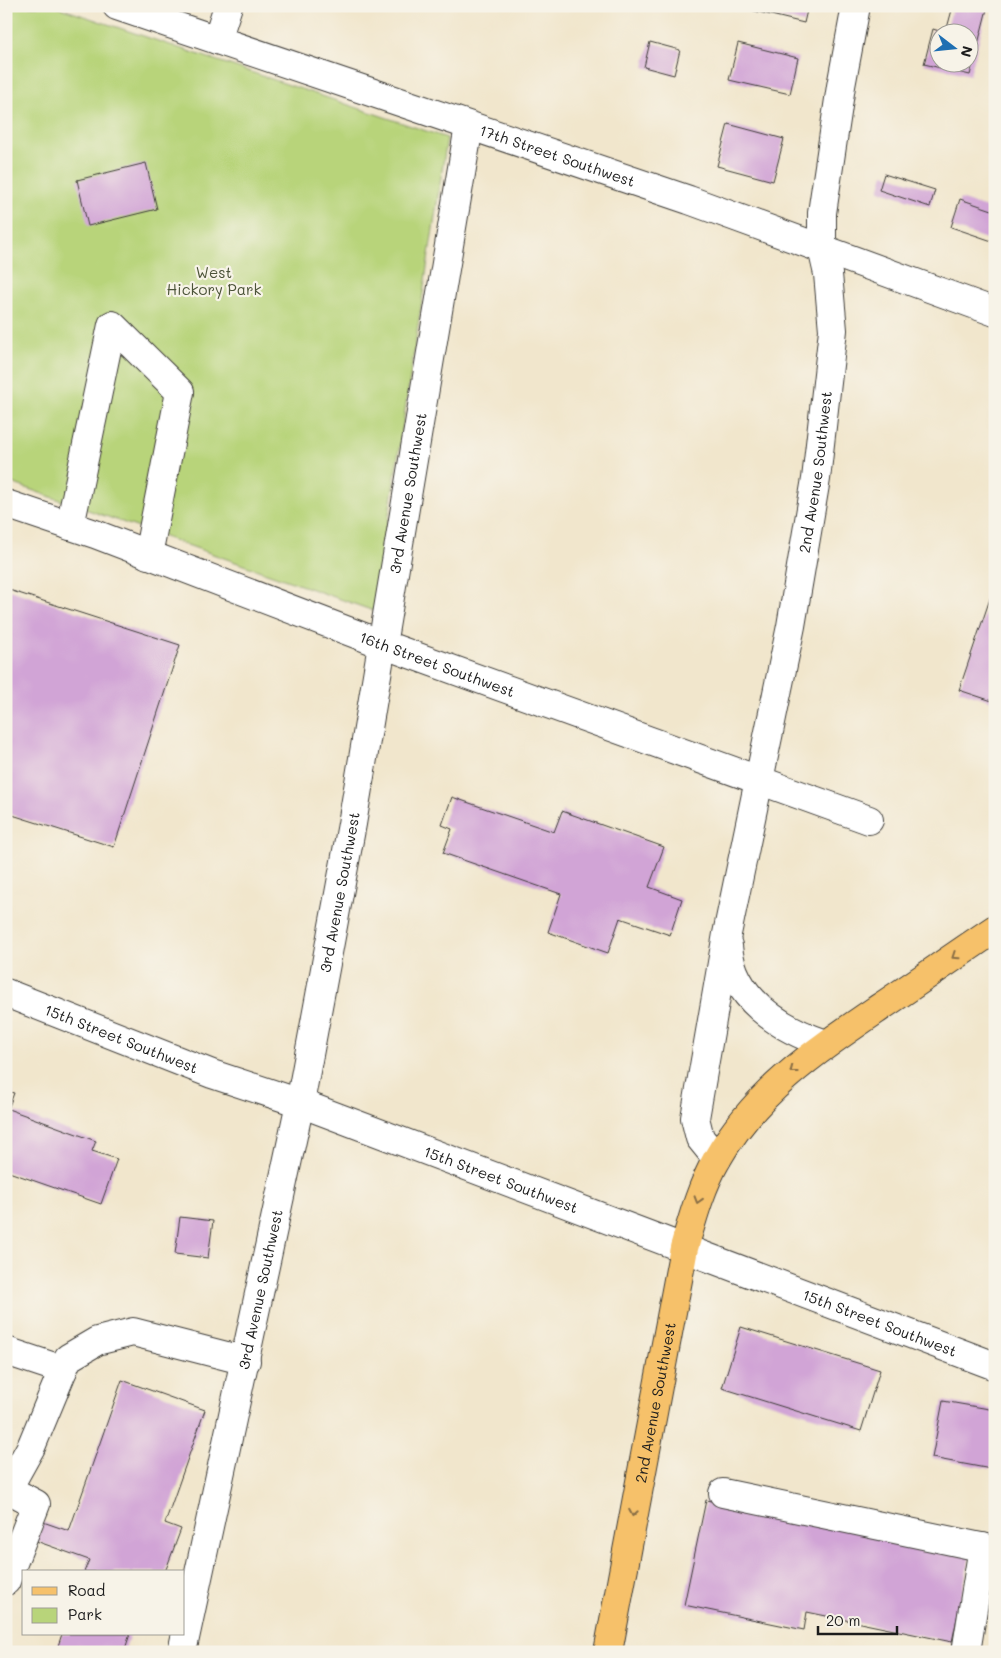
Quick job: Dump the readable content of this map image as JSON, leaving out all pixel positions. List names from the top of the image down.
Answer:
{
  "streets": {
    "main road": ["2nd Avenue Southwest"],
    "street": [
      "17th Street Southwest",
      "3rd Avenue Southwest",
      "16th Street Southwest",
      "15th Street Southwest"
    ]
  },
  "crossings": [
    ["17th Street Southwest", "2nd Avenue Southwest"],
    ["17th Street Southwest", "3rd Avenue Southwest"],
    ["2nd Avenue Southwest", "16th Street Southwest"],
    ["2nd Avenue Southwest", "15th Street Southwest"],
    ["3rd Avenue Southwest", "16th Street Southwest"],
    ["3rd Avenue Southwest", "15th Street Southwest"]
  ],
  "one_way": ["2nd Avenue Southwest"],
  "parks": ["West Hickory Park"],
  "legend": ["Road", "Park"],
  "scale_bar": "20 m",
  "north": "right"
}
